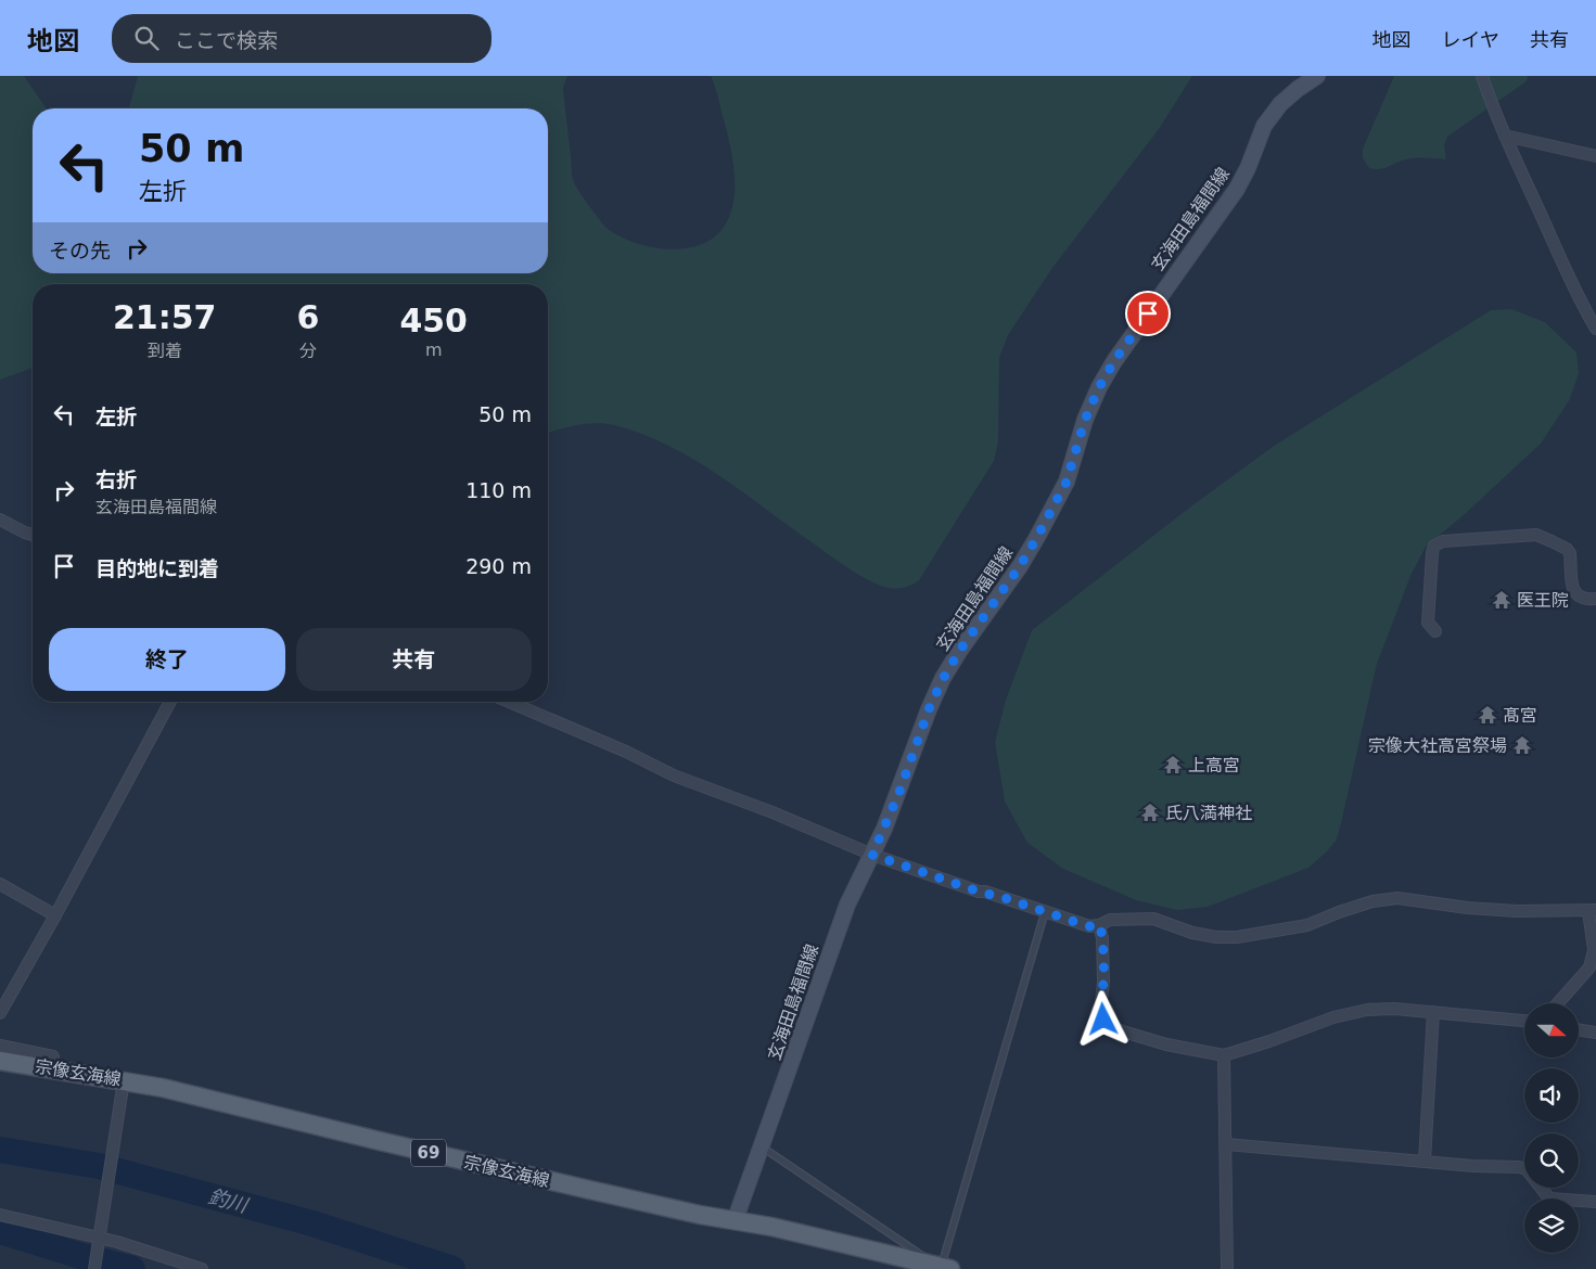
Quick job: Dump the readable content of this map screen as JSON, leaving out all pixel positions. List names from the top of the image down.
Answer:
{
  "streets": {
    "main road": ["玄海田島福間線", "宗像玄海線", "69"]
  },
  "crossings": [
    ["玄海田島福間線", "宗像玄海線"]
  ],
  "water": ["釣川"],
  "places": {
    "temple": [
      "医王院",
      "髙宮",
      "宗像大社高宮祭場",
      "上高宮",
      "氏八満神社"
    ]
  },
  "north": "right",
  "page": {
    "header": "地図",
    "search": "ここで検索",
    "nav": ["地図", "レイヤ", "共有"],
    "turn": ["50 m", "左折"],
    "then": "その先",
    "eta": [
      "21:57",
      "到着",
      "6",
      "分",
      "450",
      "m"
    ],
    "list": [
      {
        "name": "左折",
        "value": "50 m"
      },
      {
        "name": "右折",
        "note": "玄海田島福間線",
        "value": "110 m"
      },
      {
        "name": "目的地に到着",
        "value": "290 m"
      }
    ],
    "buttons": ["終了", "共有"]
  }
}
